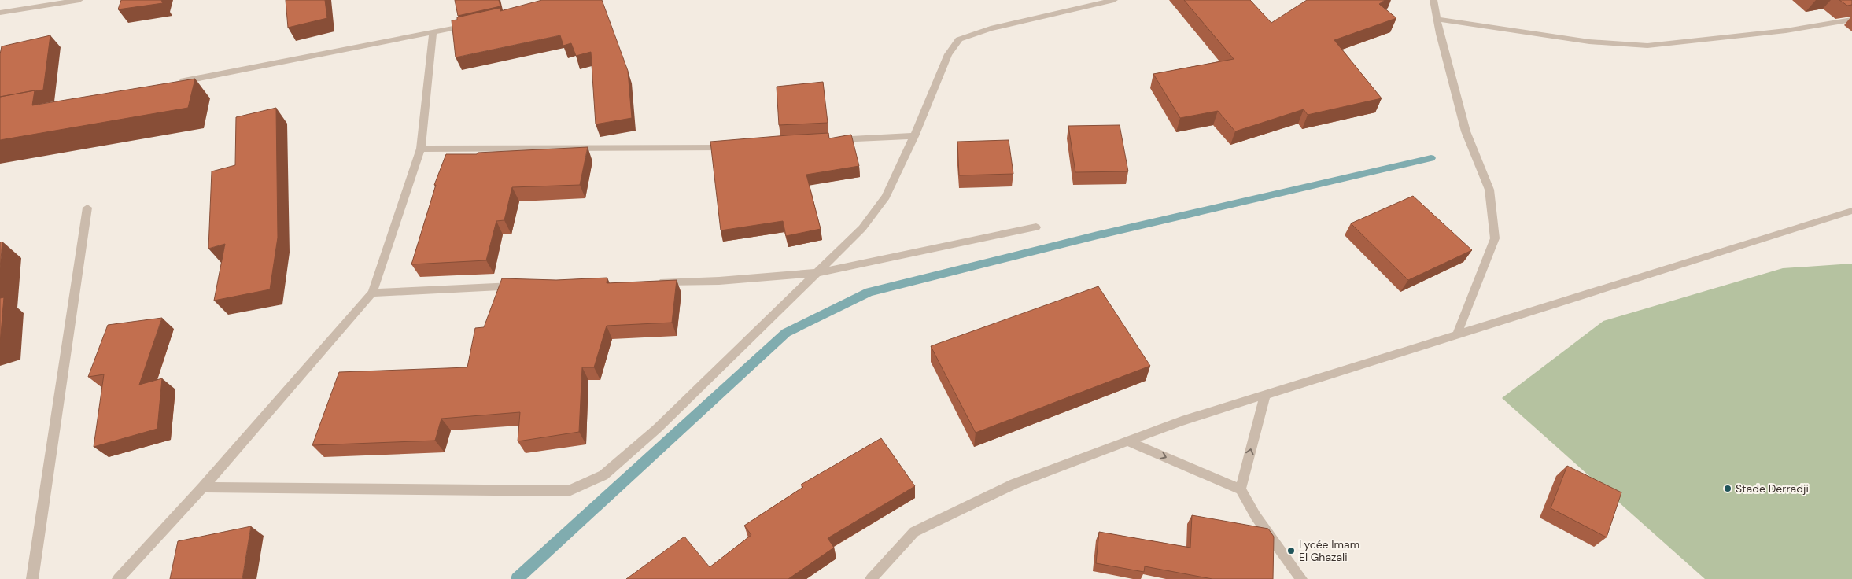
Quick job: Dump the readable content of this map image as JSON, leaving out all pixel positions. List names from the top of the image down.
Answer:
{
  "places": ["Stade Derradji", "Lycée Imam El Ghazali"]
}
